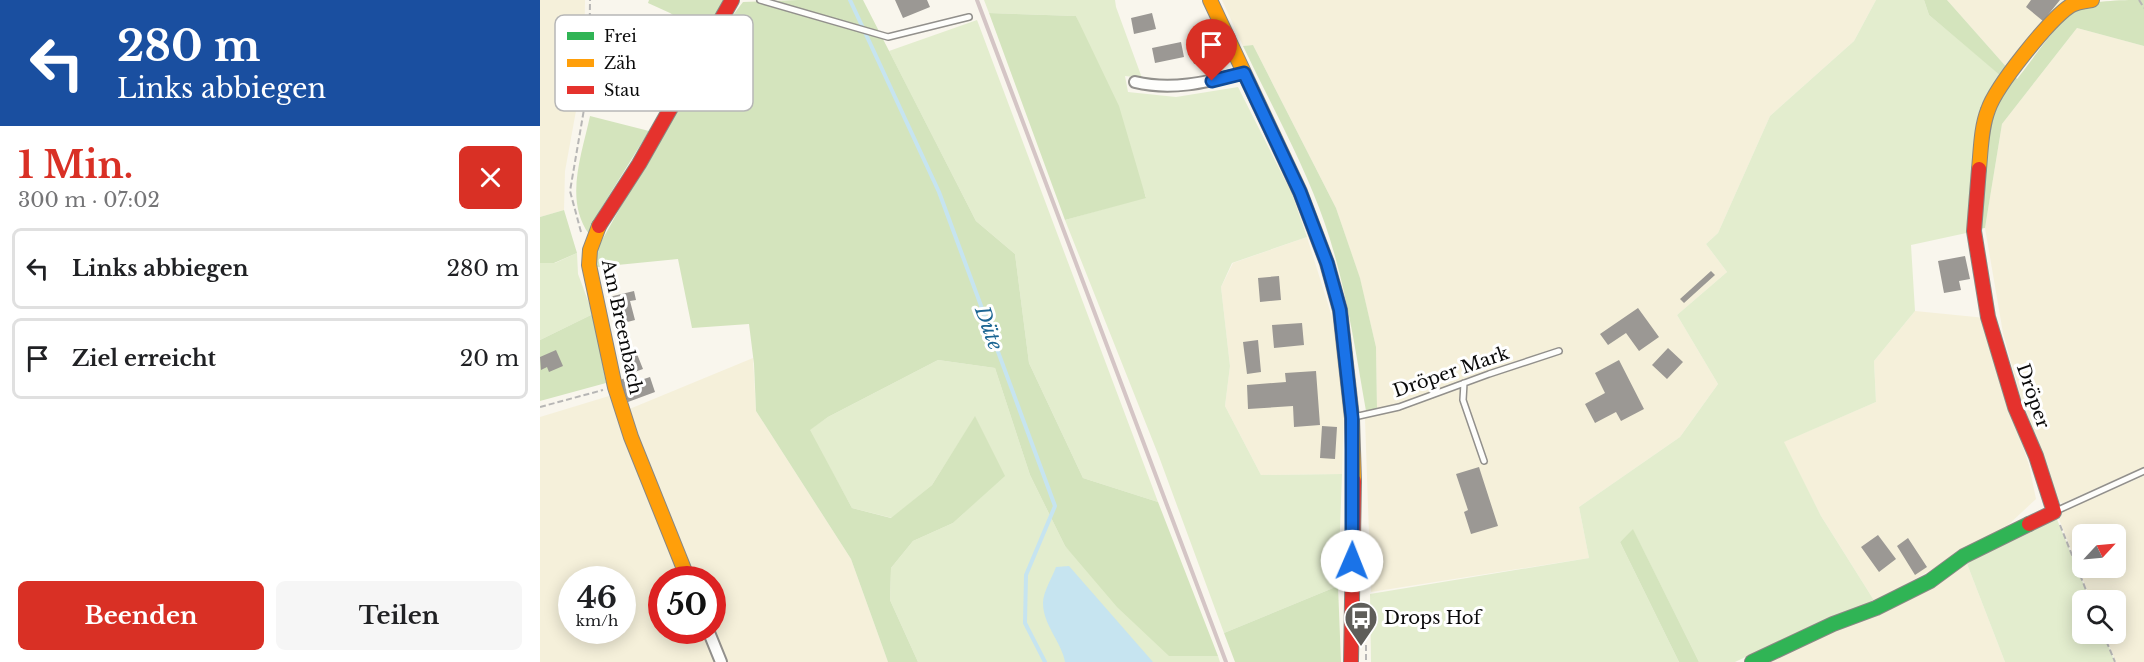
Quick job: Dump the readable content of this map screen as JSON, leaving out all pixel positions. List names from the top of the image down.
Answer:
{
  "streets": {
    "street": ["Am Breenbach", "Dröper"],
    "lane": ["Dröper Mark"]
  },
  "water": ["Düte"],
  "places": {
    "bus stop": ["Drops Hof"]
  },
  "legend": ["Frei", "Zäh", "Stau"],
  "north": "top right",
  "page": {
    "turn": ["280 m", "Links abbiegen"],
    "heading": ["1 Min.", "300 m · 07:02"],
    "list": [
      {
        "name": "Links abbiegen",
        "value": "280 m"
      },
      {
        "name": "Ziel erreicht",
        "value": "20 m"
      }
    ],
    "speed": "46 km/h",
    "limit": "50",
    "buttons": ["Beenden", "Teilen"]
  }
}
